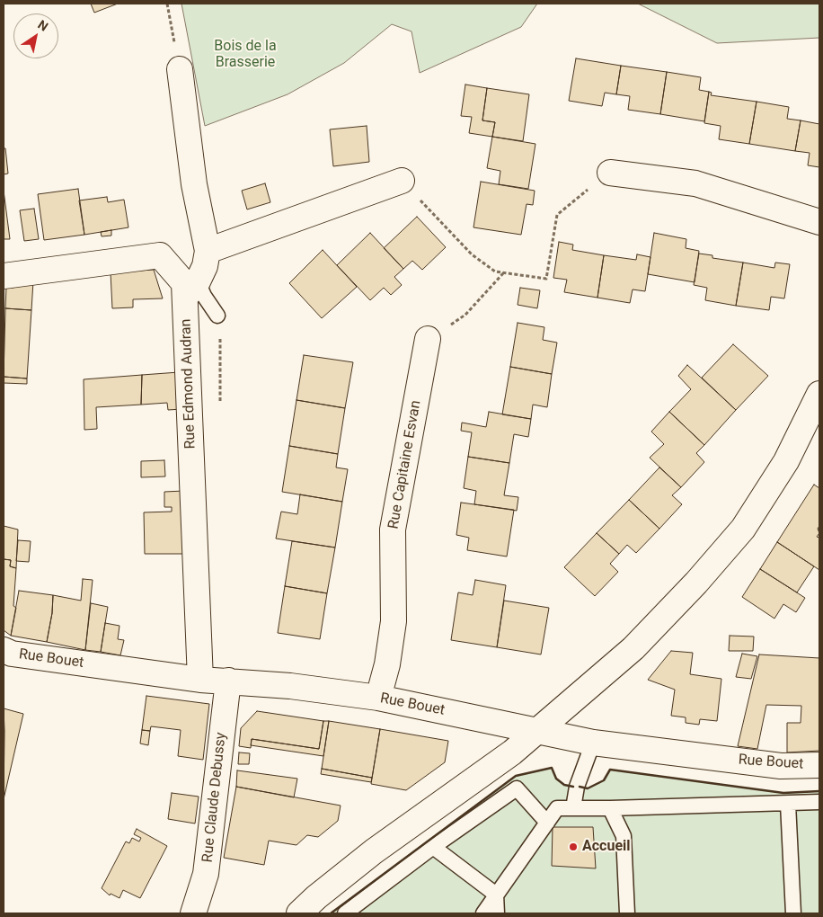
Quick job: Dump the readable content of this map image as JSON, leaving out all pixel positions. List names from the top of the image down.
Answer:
{
  "streets": {
    "street": [
      "Rue Edmond Audran",
      "Rue Capitaine Esvan",
      "Rue Bouet",
      "Rue Claude Debussy"
    ]
  },
  "crossings": [
    ["Rue Edmond Audran", "Rue Bouet"],
    ["Rue Capitaine Esvan", "Rue Bouet"],
    ["Rue Bouet", "Rue Claude Debussy"]
  ],
  "parks": ["Bois de la Brasserie"],
  "places": ["Accueil"],
  "north": "top right"
}
